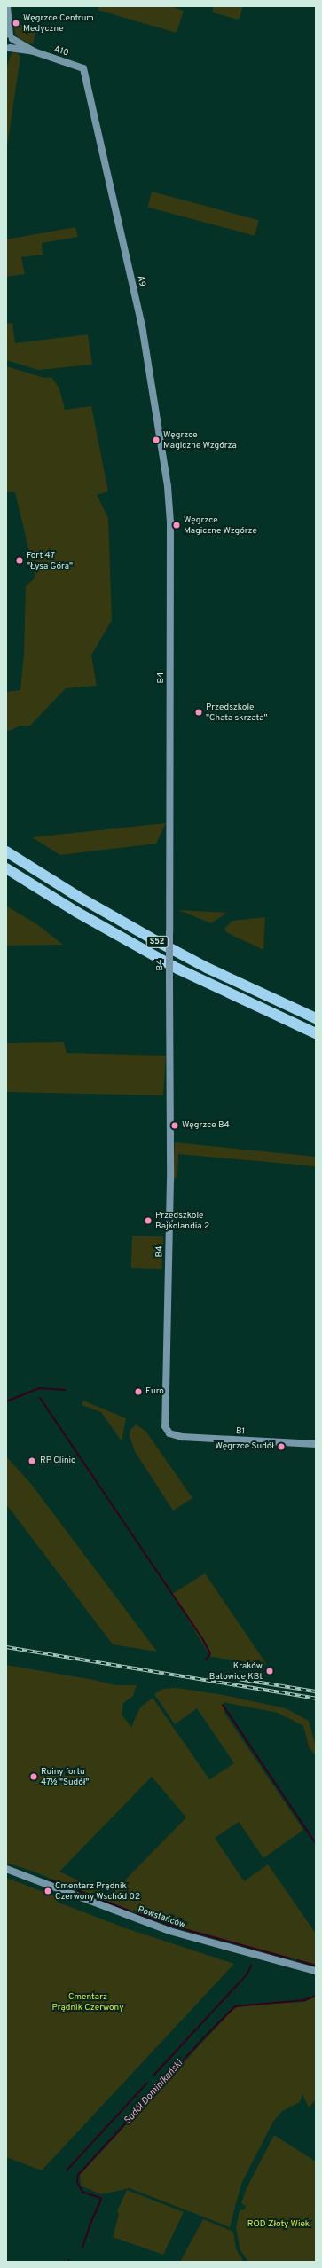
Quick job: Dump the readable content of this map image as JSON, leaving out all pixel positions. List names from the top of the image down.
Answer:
{
  "streets": {
    "highway": ["S52"],
    "street": [
      "A10",
      "A9",
      "B4",
      "B1",
      "Powstańców"
    ]
  },
  "crossings": [
    ["A10", "A9"],
    ["A9", "B4"],
    ["B4", "B1"]
  ],
  "water": ["Sudół Dominikański"],
  "parks": ["Cmentarz Prądnik Czerwony", "ROD Złoty Wiek"],
  "places": [
    "Węgrzce Centrum Medyczne",
    "Węgrzce Magiczne Wzgórza",
    "Węgrzce Magiczne Wzgórze",
    "Fort 47 \"Łysa Góra\"",
    "Przedszkole \"Chata skrzata\"",
    "Węgrzce B4",
    "Przedszkole Bajkolandia 2",
    "Euro",
    "Węgrzce Sudół",
    "RP Clinic",
    "Kraków Batowice KBt",
    "Ruiny fortu 47½ \"Sudół\"",
    "Cmentarz Prądnik Czerwony Wschód 02"
  ]
}
